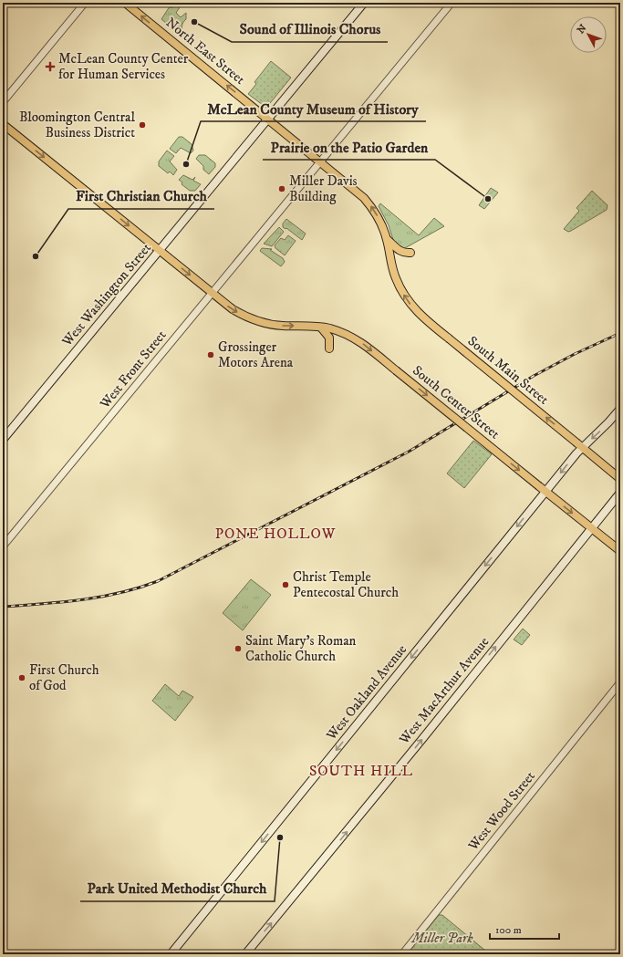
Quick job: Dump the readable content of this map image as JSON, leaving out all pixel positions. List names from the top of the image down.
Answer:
{
  "streets": {
    "main road": [
      "North East Street",
      "West Washington Street",
      "South Main Street",
      "South Center Street",
      "West MacArthur Avenue",
      "West Oakland Avenue"
    ],
    "street": ["West Front Street", "West Wood Street"]
  },
  "crossings": [
    ["North East Street", "West Washington Street"],
    ["North East Street", "West Front Street"],
    ["North East Street", "South Main Street"],
    ["West Washington Street", "South Center Street"],
    ["West Front Street", "South Center Street"],
    ["South Main Street", "West Oakland Avenue"],
    ["South Center Street", "West MacArthur Avenue"],
    ["South Center Street", "West Oakland Avenue"]
  ],
  "one_way": [
    "North East Street",
    "South Main Street",
    "South Center Street",
    "West MacArthur Avenue",
    "West Oakland Avenue"
  ],
  "districts": ["PONE HOLLOW", "SOUTH HILL"],
  "parks": ["Miller Park"],
  "places": {
    "other": [
      "Sound of Illinois Chorus",
      "Bloomington Central Business District",
      "McLean County Museum of History",
      "Miller Davis Building",
      "Prairie on the Patio Garden",
      "First Christian Church",
      "Grossinger Motors Arena",
      "Christ Temple Pentecostal Church",
      "Saint Mary's Roman Catholic Church",
      "First Church of God",
      "Park United Methodist Church"
    ],
    "health": ["McLean County Center for Human Services"]
  },
  "scale_bar": "100 m",
  "north": "top left"
}
